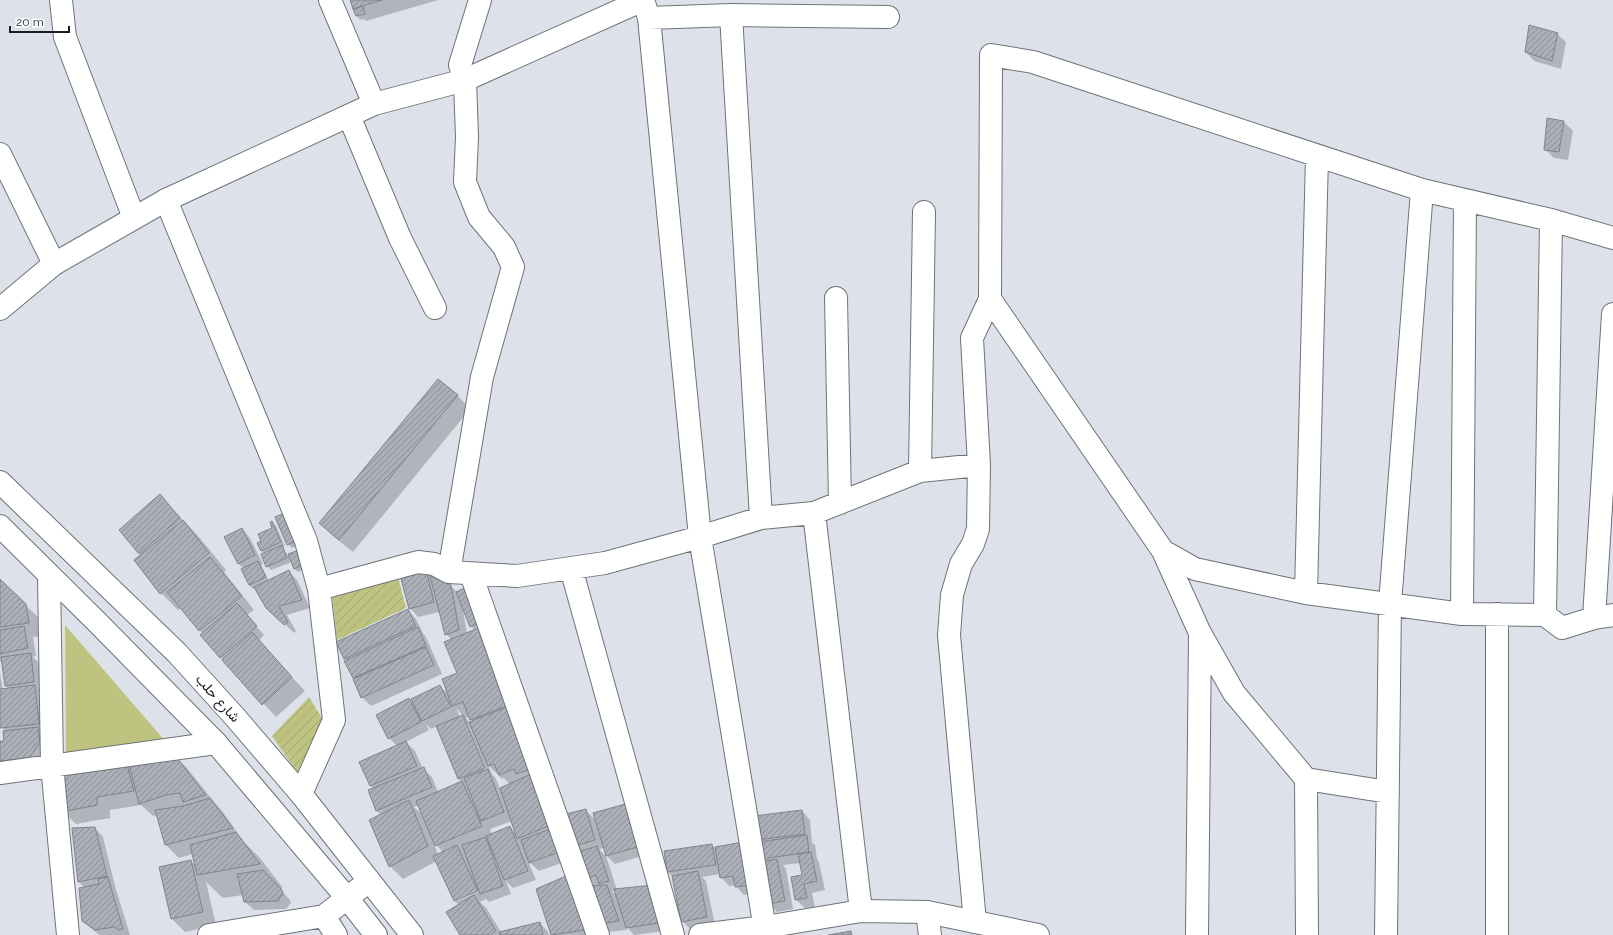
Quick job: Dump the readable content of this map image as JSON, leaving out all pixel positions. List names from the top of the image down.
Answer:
{
  "streets": {
    "street": ["شارع حلب"]
  },
  "scale_bar": "20 m"
}
